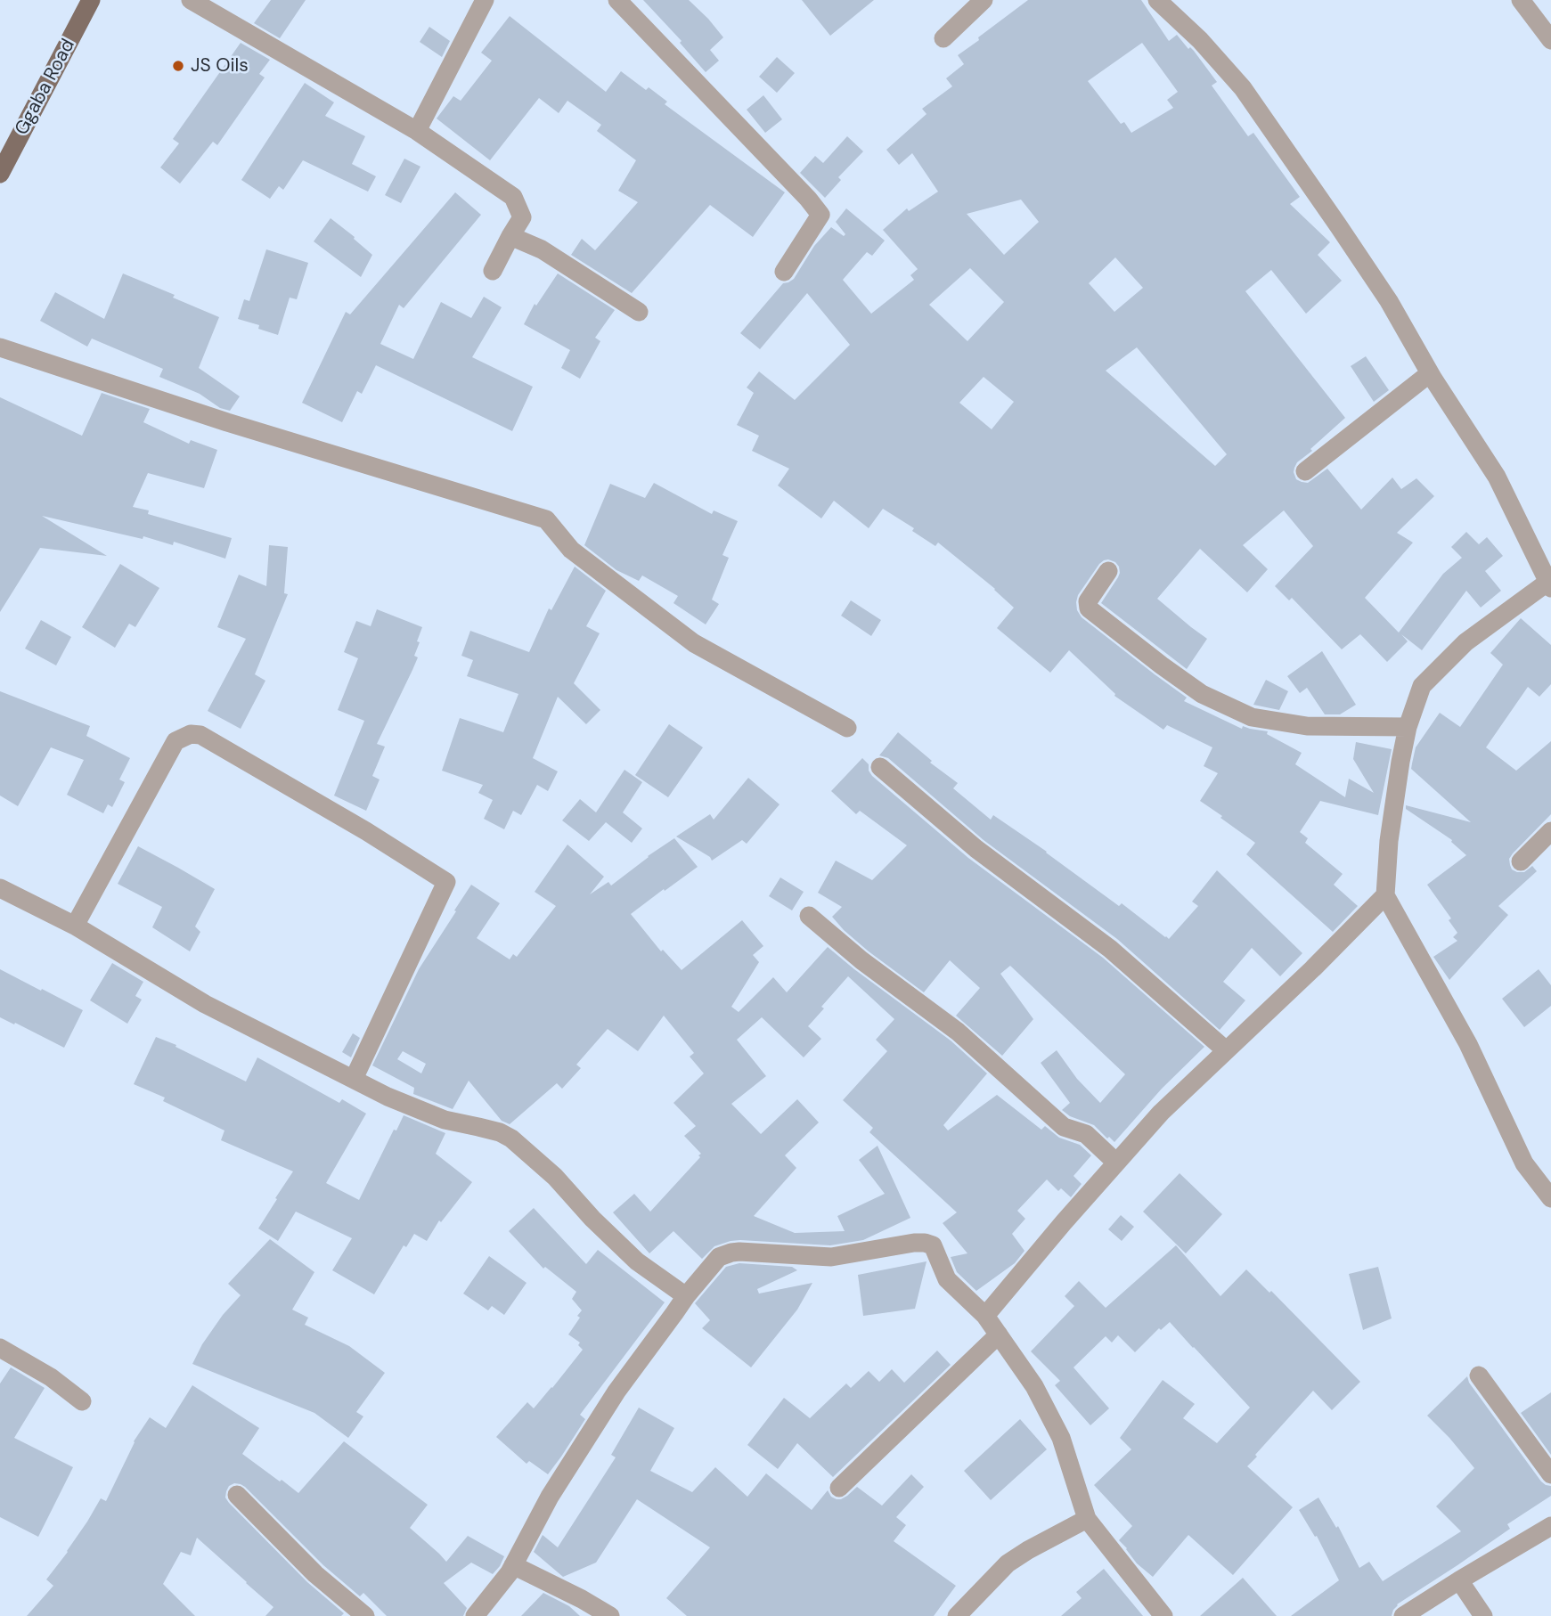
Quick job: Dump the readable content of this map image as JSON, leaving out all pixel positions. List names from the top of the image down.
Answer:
{
  "streets": {
    "main road": ["Ggaba Road"]
  },
  "places": ["JS Oils"]
}
